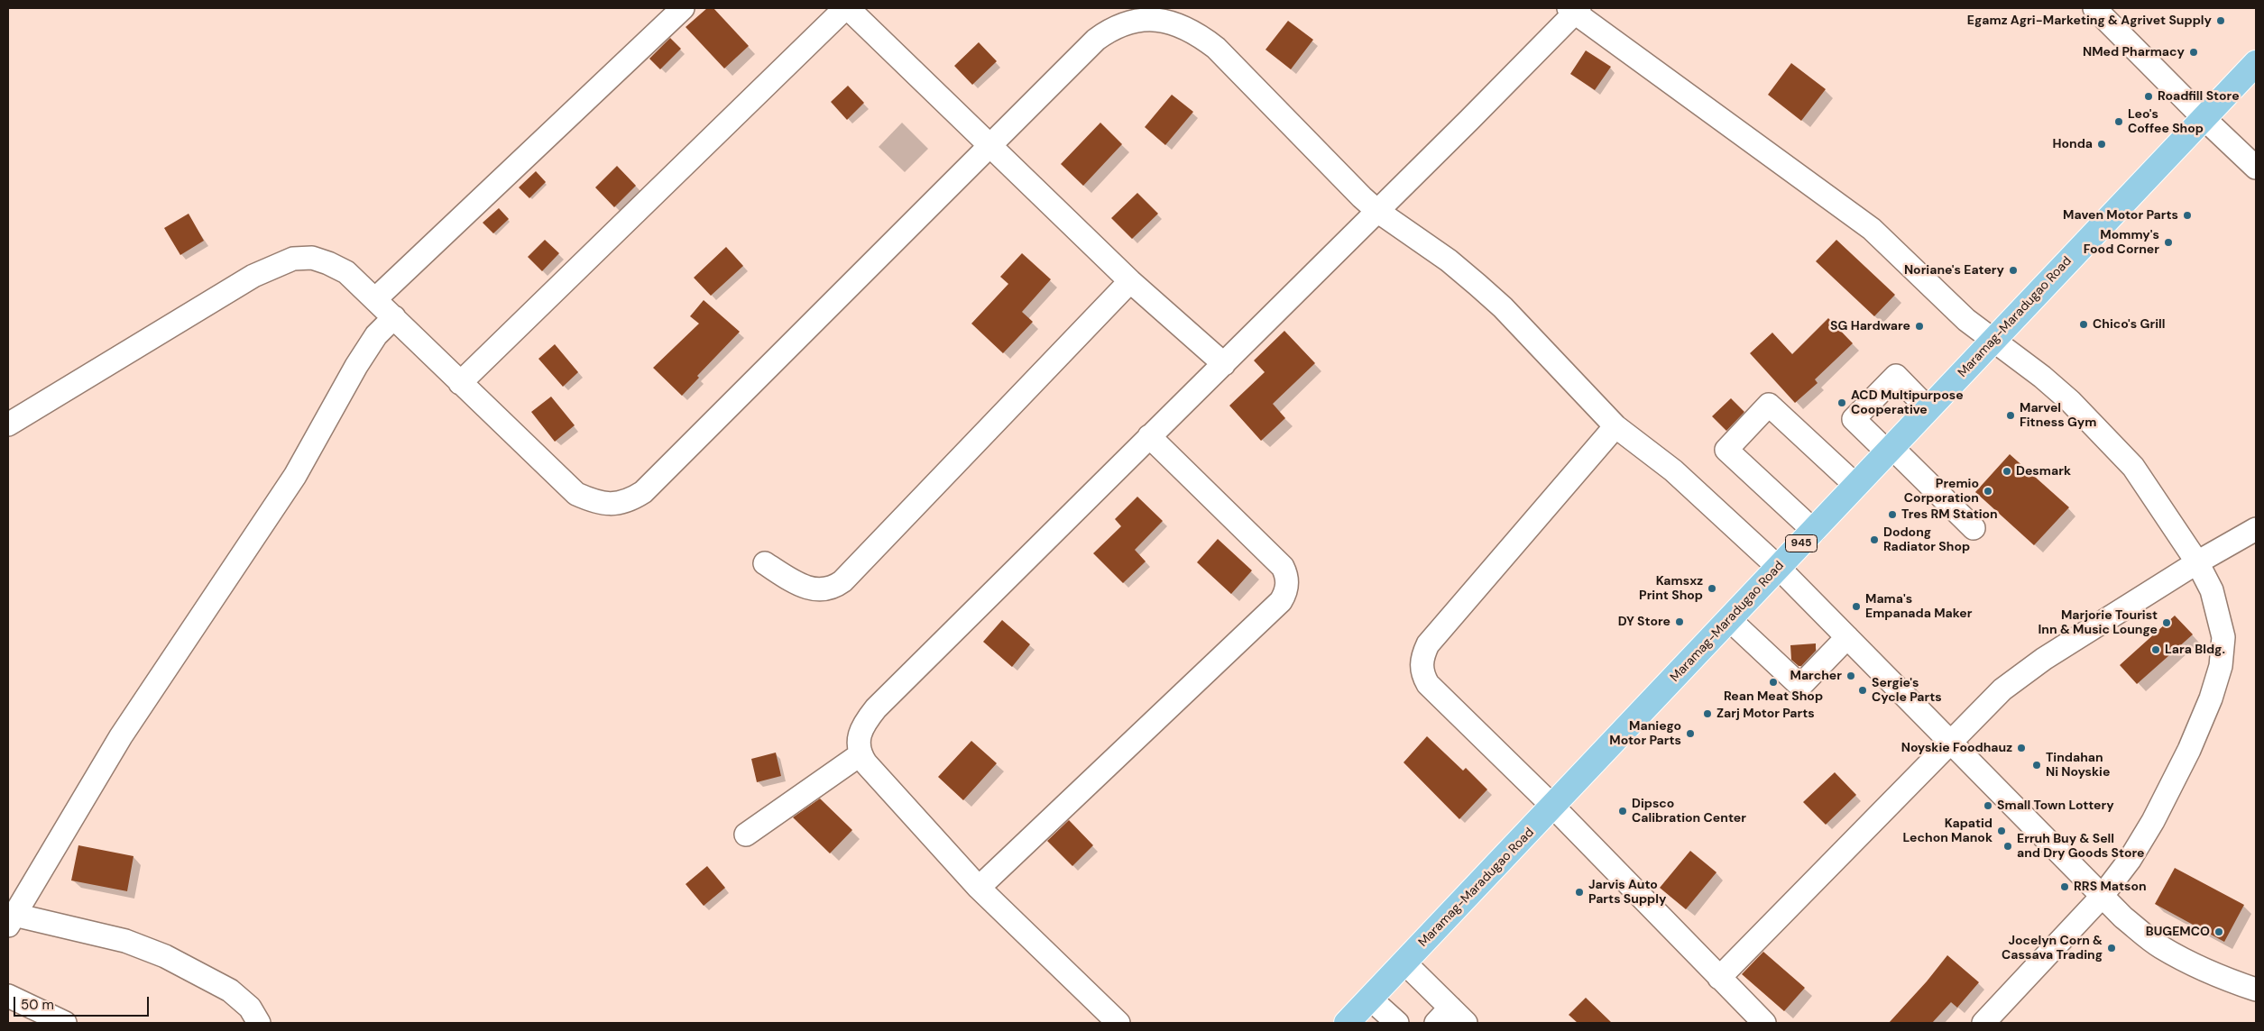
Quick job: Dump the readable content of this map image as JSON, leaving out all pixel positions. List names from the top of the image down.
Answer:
{
  "streets": {
    "main road": ["Maramag-Maradugao Road", "945"]
  },
  "places": [
    "Egamz Agri-Marketing & Agrivet Supply",
    "NMed Pharmacy",
    "Roadfill Store",
    "Leo's Coffee Shop",
    "Honda",
    "Maven Motor Parts",
    "Mommy's Food Corner",
    "Noriane's Eatery",
    "Chico's Grill",
    "SG Hardware",
    "ACD Multipurpose Cooperative",
    "Marvel Fitness Gym",
    "Desmark",
    "Premio Corporation",
    "Tres RM Station",
    "Dodong Radiator Shop",
    "Kamsxz Print Shop",
    "Mama's Empanada Maker",
    "DY Store",
    "Marjorie Tourist Inn & Music Lounge",
    "Lara Bldg.",
    "Marcher",
    "Rean Meat Shop",
    "Sergie's Cycle Parts",
    "Zarj Motor Parts",
    "Maniego Motor Parts",
    "Noyskie Foodhauz",
    "Tindahan Ni Noyskie",
    "Small Town Lottery",
    "Dipsco Calibration Center",
    "Kapatid Lechon Manok",
    "Erruh Buy & Sell and Dry Goods Store",
    "RRS Matson",
    "Jarvis Auto Parts Supply",
    "BUGEMCO",
    "Jocelyn Corn & Cassava Trading"
  ],
  "scale_bar": "50 m"
}
